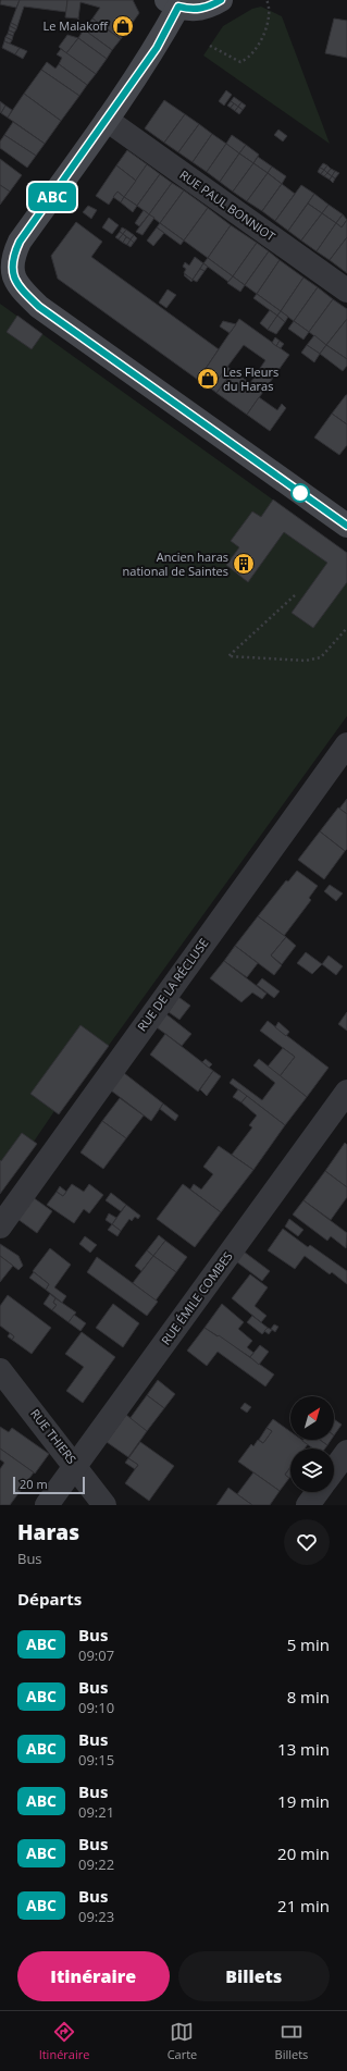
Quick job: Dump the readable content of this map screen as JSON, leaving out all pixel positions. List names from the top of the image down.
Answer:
{
  "streets": {
    "street": [
      "RUE PAUL BONNIOT",
      "RUE DE LA RÉCLUSE",
      "RUE ÉMILE COMBES",
      "RUE THIERS"
    ]
  },
  "crossings": [
    ["RUE ÉMILE COMBES", "RUE THIERS"]
  ],
  "places": {
    "shop": ["Le Malakoff", "Les Fleurs du Haras"],
    "building": ["Ancien haras national de Saintes"]
  },
  "lines": ["bus line ABC"],
  "scale_bar": "20 m",
  "north": "top right",
  "page": {
    "on_map": "ABC",
    "scale": "20 m",
    "heading": [
      ["Haras", "Bus"],
      "Départs"
    ],
    "list": [
      {
        "mark": "ABC",
        "name": "Bus",
        "note": "09:07",
        "value": "5 min"
      },
      {
        "mark": "ABC",
        "name": "Bus",
        "note": "09:10",
        "value": "8 min"
      },
      {
        "mark": "ABC",
        "name": "Bus",
        "note": "09:15",
        "value": "13 min"
      },
      {
        "mark": "ABC",
        "name": "Bus",
        "note": "09:21",
        "value": "19 min"
      },
      {
        "mark": "ABC",
        "name": "Bus",
        "note": "09:22",
        "value": "20 min"
      },
      {
        "mark": "ABC",
        "name": "Bus",
        "note": "09:23",
        "value": "21 min"
      }
    ],
    "buttons": ["Itinéraire", "Billets"],
    "tabs": ["Itinéraire", "Carte", "Billets"]
  }
}
